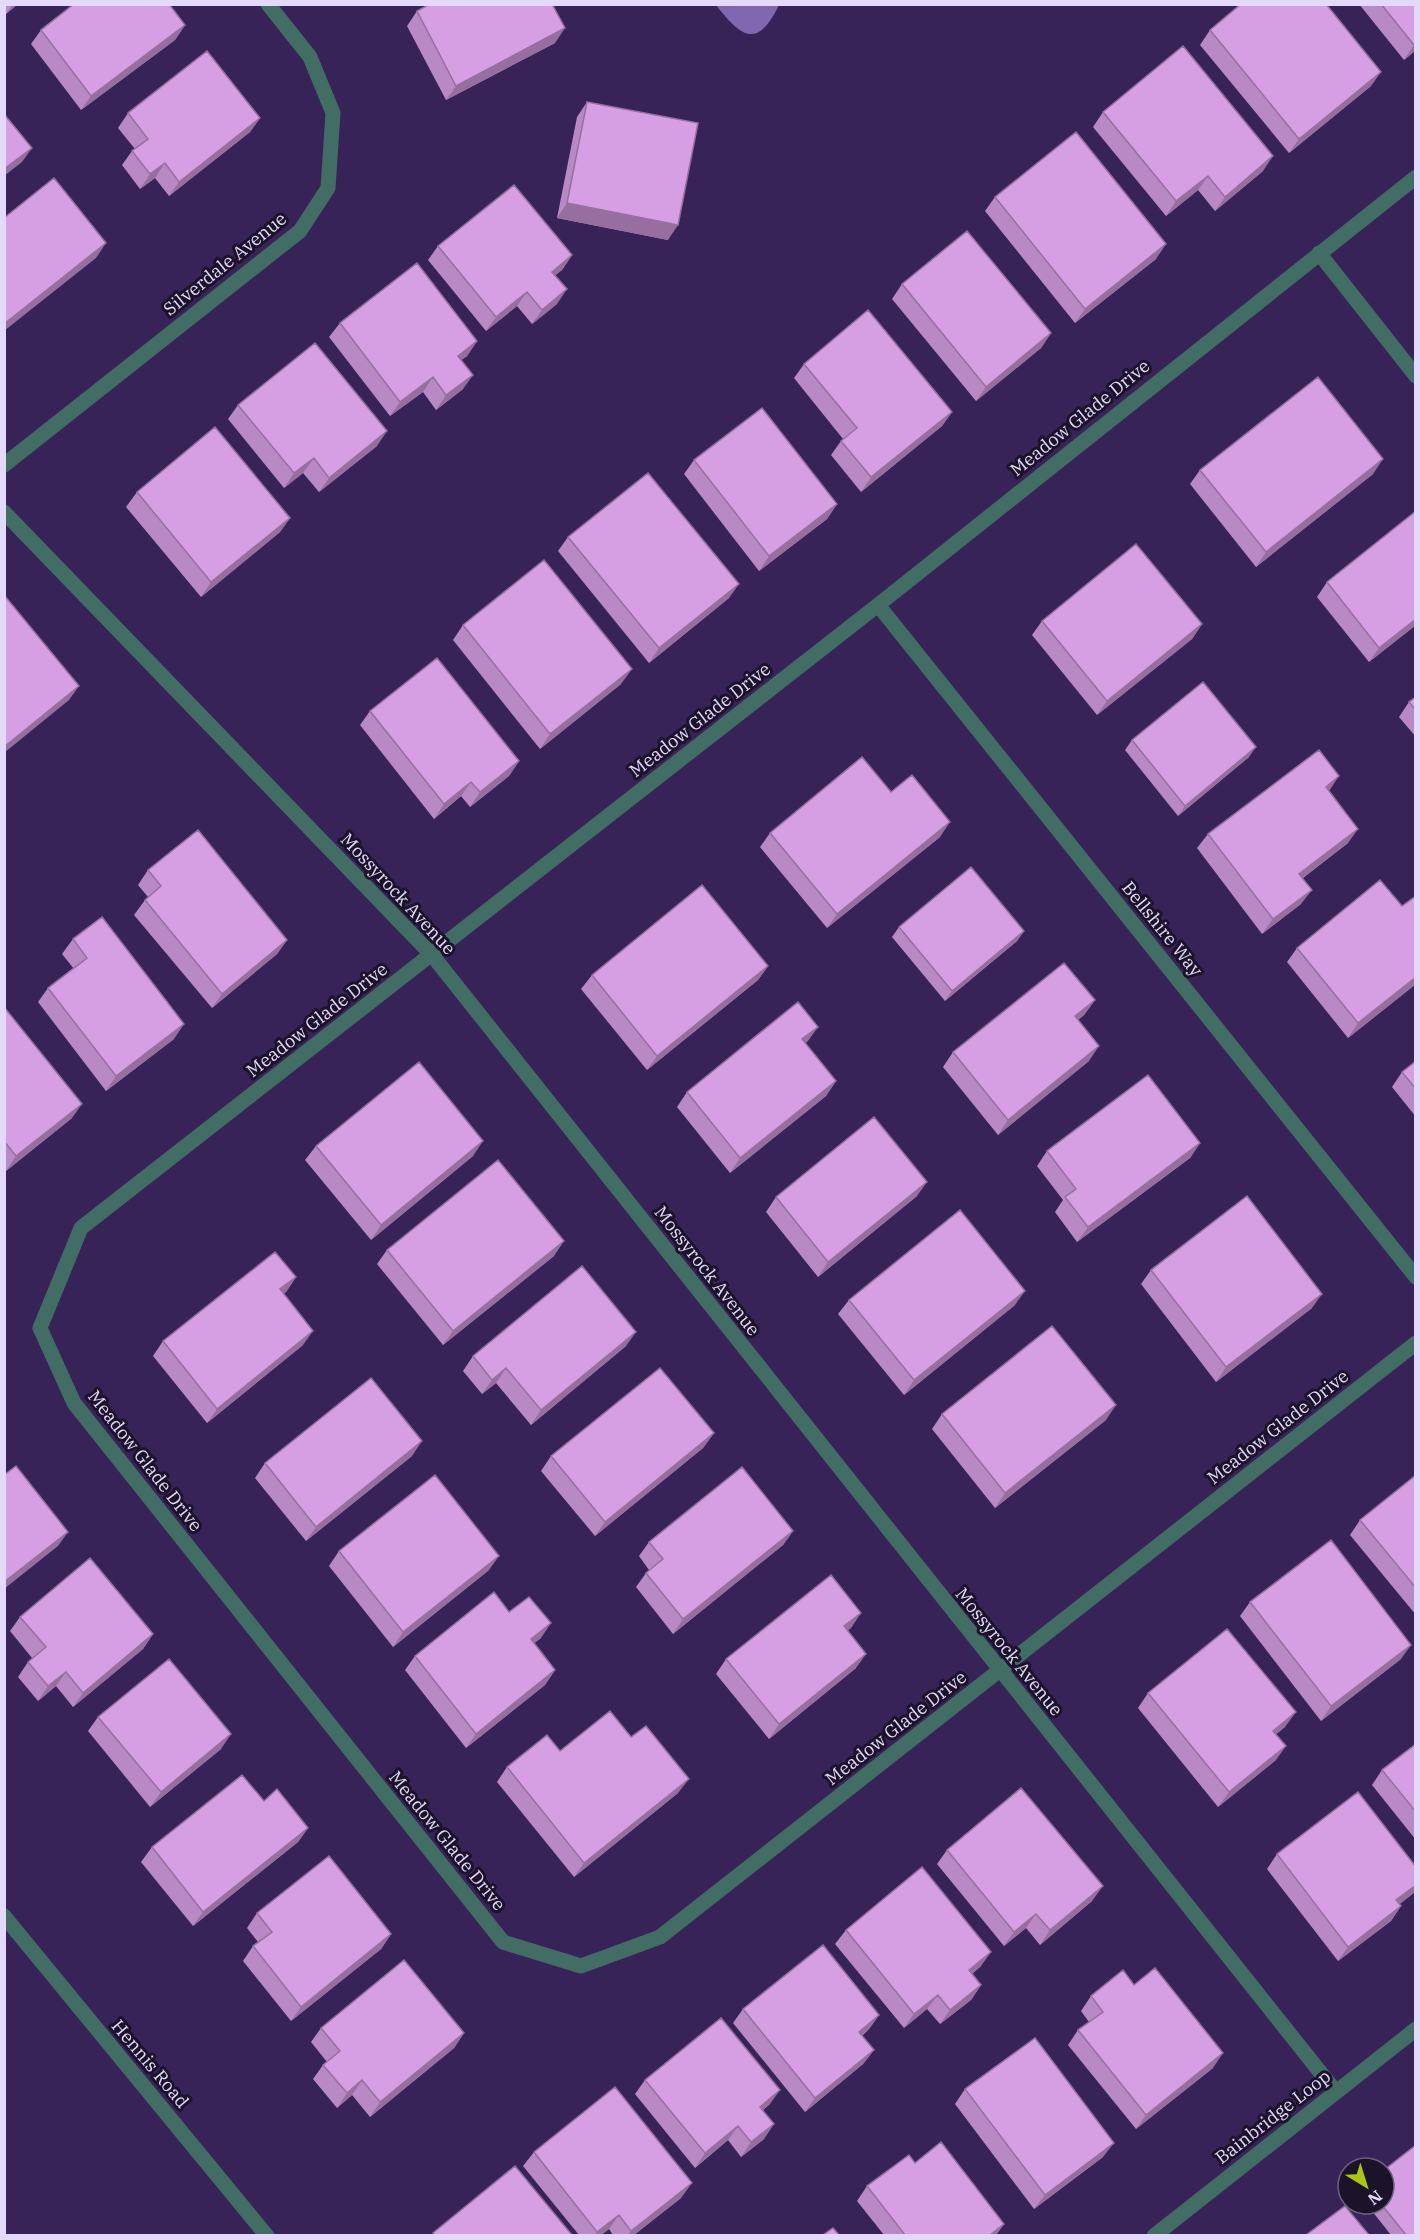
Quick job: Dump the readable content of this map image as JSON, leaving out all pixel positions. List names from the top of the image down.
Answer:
{
  "streets": {
    "street": [
      "Silverdale Avenue",
      "Meadow Glade Drive",
      "Mossyrock Avenue",
      "Bellshire Way",
      "Hennis Road",
      "Bainbridge Loop"
    ]
  },
  "crossings": [
    ["Meadow Glade Drive", "Mossyrock Avenue"],
    ["Meadow Glade Drive", "Bellshire Way"],
    ["Mossyrock Avenue", "Bainbridge Loop"]
  ],
  "north": "bottom right"
}
